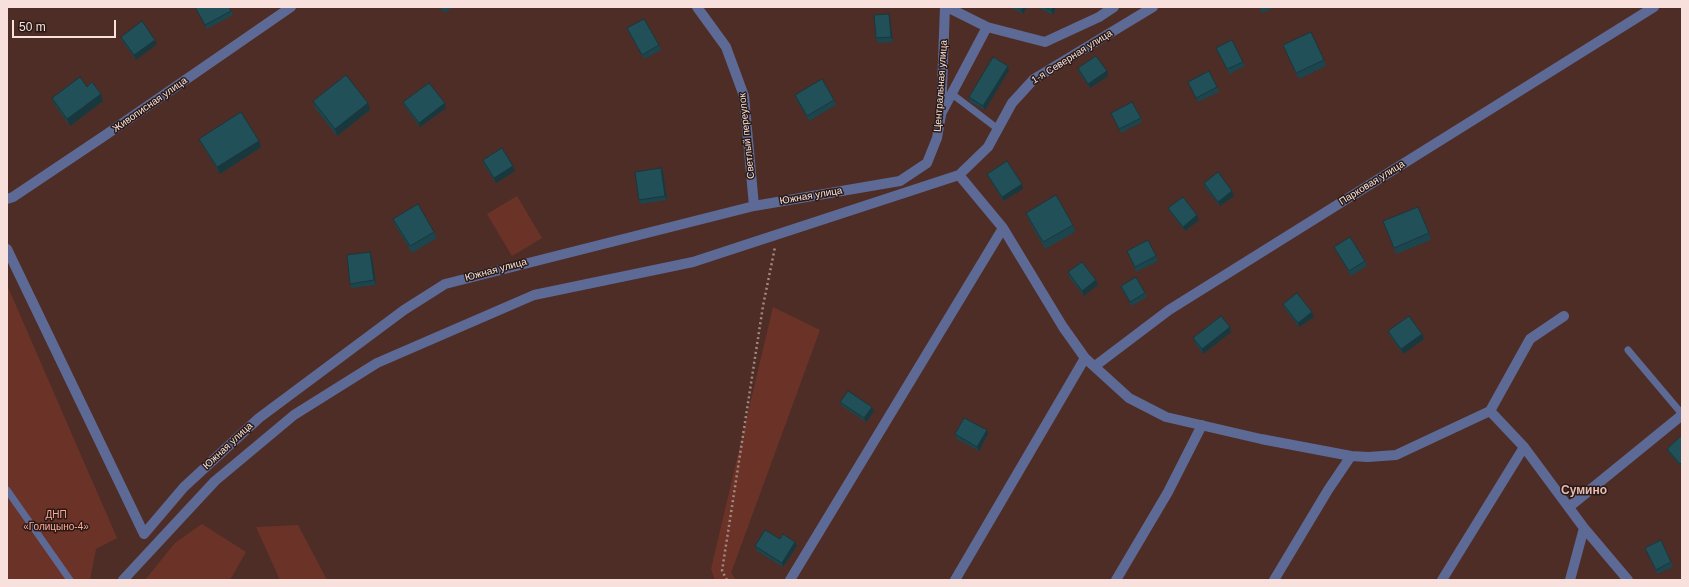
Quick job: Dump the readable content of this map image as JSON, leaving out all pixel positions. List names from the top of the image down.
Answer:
{
  "streets": {
    "street": [
      "1-я Северная улица",
      "Центральная улица",
      "Живописная улица",
      "Светлый переулок",
      "Парковая улица",
      "Южная улица"
    ]
  },
  "crossings": [
    ["Центральная улица", "Южная улица"],
    ["Светлый переулок", "Южная улица"]
  ],
  "districts": ["Сумино"],
  "parks": ["ДНП «Голицыно-4»"],
  "scale_bar": "50 m"
}
